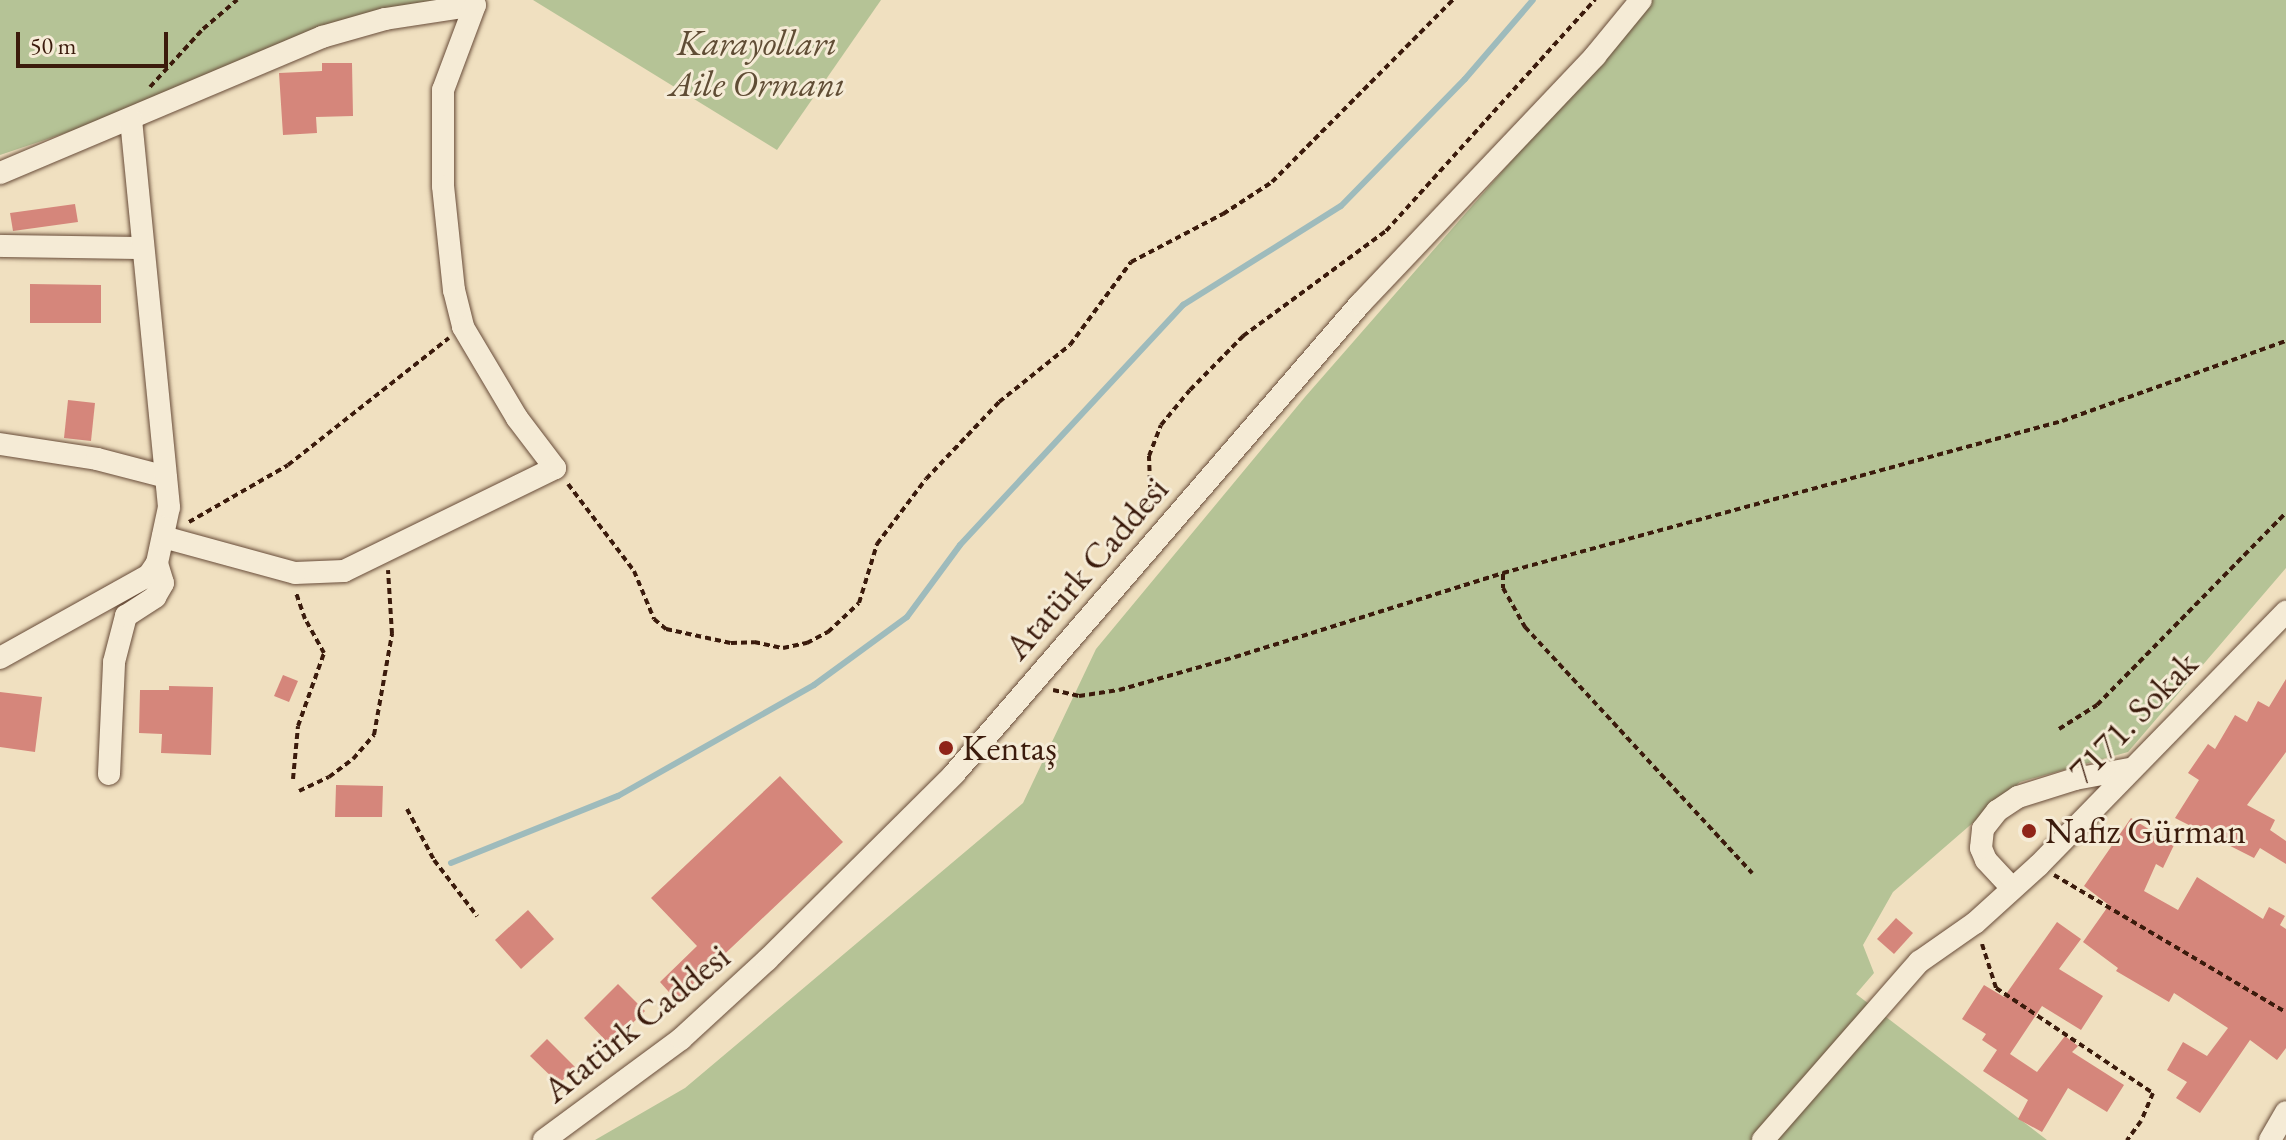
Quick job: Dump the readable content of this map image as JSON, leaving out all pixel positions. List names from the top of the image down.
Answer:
{
  "streets": {
    "street": ["Atatürk Caddesi", "7171. Sokak"]
  },
  "parks": ["Karayolları Aile Ormanı"],
  "places": ["Kentaş", "Nafiz Gürman"],
  "scale_bar": "50 m"
}
